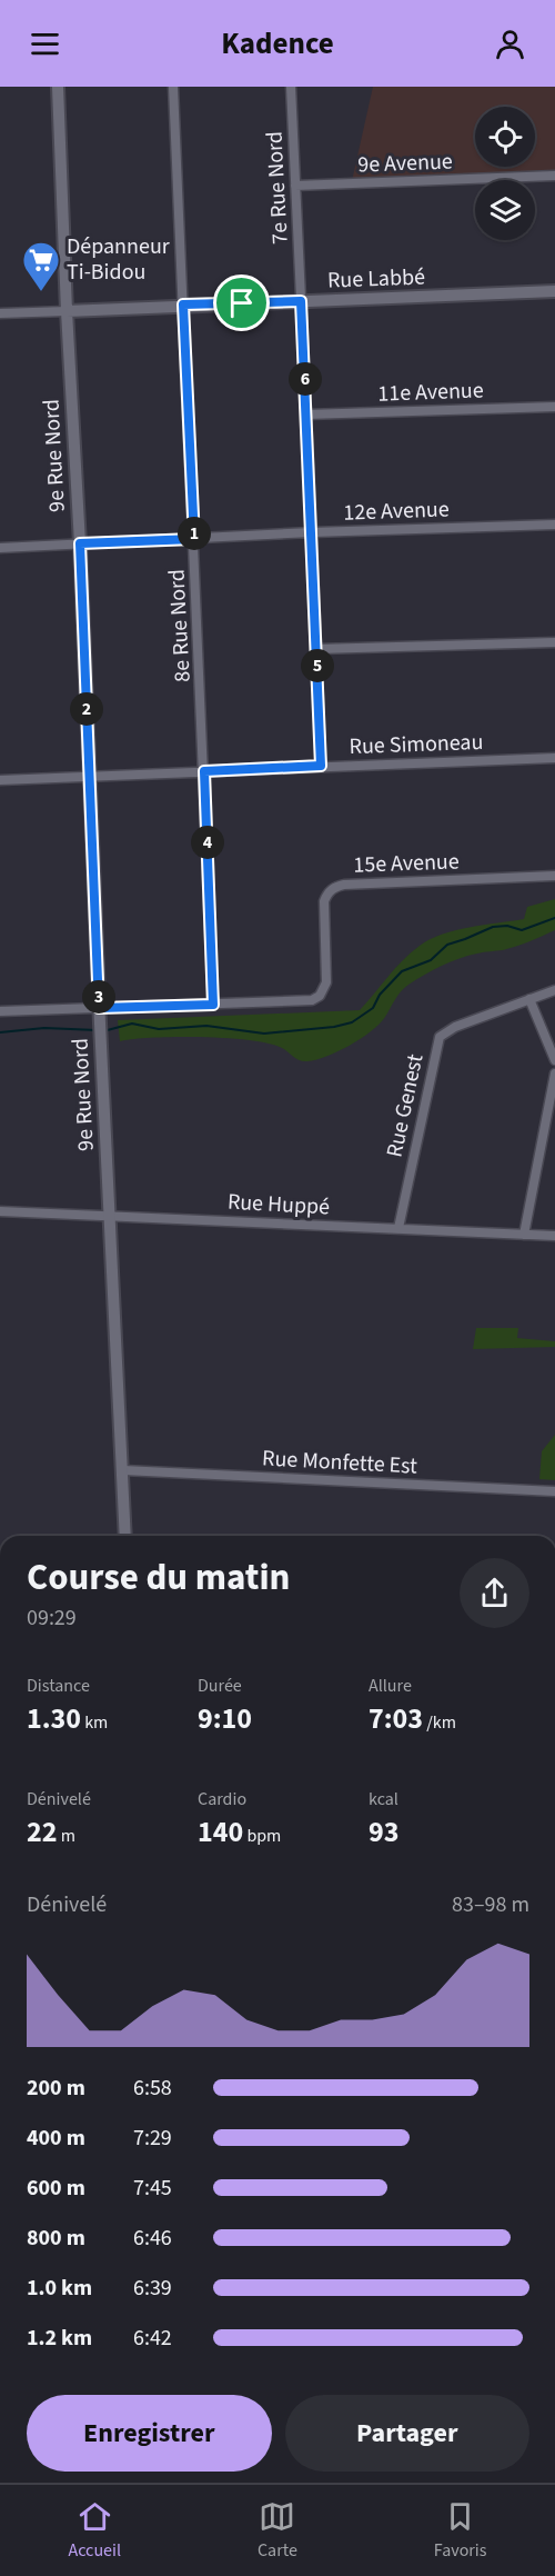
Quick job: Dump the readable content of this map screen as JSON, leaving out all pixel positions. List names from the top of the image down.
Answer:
{
  "streets": {
    "street": [
      "9e Avenue",
      "7e Rue Nord",
      "Rue Labbé",
      "11e Avenue",
      "9e Rue Nord",
      "12e Avenue",
      "8e Rue Nord",
      "Rue Simoneau",
      "15e Avenue",
      "Rue Genest",
      "Rue Huppé",
      "Rue Monfette Est"
    ]
  },
  "crossings": [
    ["9e Avenue", "7e Rue Nord"],
    ["7e Rue Nord", "Rue Labbé"],
    ["7e Rue Nord", "11e Avenue"],
    ["7e Rue Nord", "12e Avenue"],
    ["7e Rue Nord", "Rue Simoneau"],
    ["Rue Labbé", "9e Rue Nord"],
    ["Rue Labbé", "8e Rue Nord"],
    ["9e Rue Nord", "12e Avenue"],
    ["9e Rue Nord", "Rue Simoneau"],
    ["9e Rue Nord", "Rue Huppé"],
    ["9e Rue Nord", "Rue Monfette Est"],
    ["12e Avenue", "8e Rue Nord"],
    ["8e Rue Nord", "Rue Simoneau"],
    ["8e Rue Nord", "15e Avenue"],
    ["Rue Genest", "Rue Huppé"]
  ],
  "places": {
    "supermarket": ["Dépanneur Ti-Bidou"]
  },
  "page": {
    "header": "Kadence",
    "pins": [
      "6",
      "1",
      "5",
      "2",
      "4",
      "3"
    ],
    "heading": ["Course du matin", "09:29"],
    "stats": [
      ["Distance", "1.30 km"],
      ["Durée", "9:10"],
      ["Allure", "7:03 /km"],
      ["Dénivelé", "22 m"],
      ["Cardio", "140 bpm"],
      ["kcal", "93"]
    ],
    "chart": ["Dénivelé", "83–98 m"],
    "list": [
      {
        "name": "200 m",
        "note": "6:58"
      },
      {
        "name": "400 m",
        "note": "7:29"
      },
      {
        "name": "600 m",
        "note": "7:45"
      },
      {
        "name": "800 m",
        "note": "6:46"
      },
      {
        "name": "1.0 km",
        "note": "6:39"
      },
      {
        "name": "1.2 km",
        "note": "6:42"
      }
    ],
    "buttons": ["Enregistrer", "Partager"],
    "tabs": ["Accueil", "Carte", "Favoris"]
  }
}
